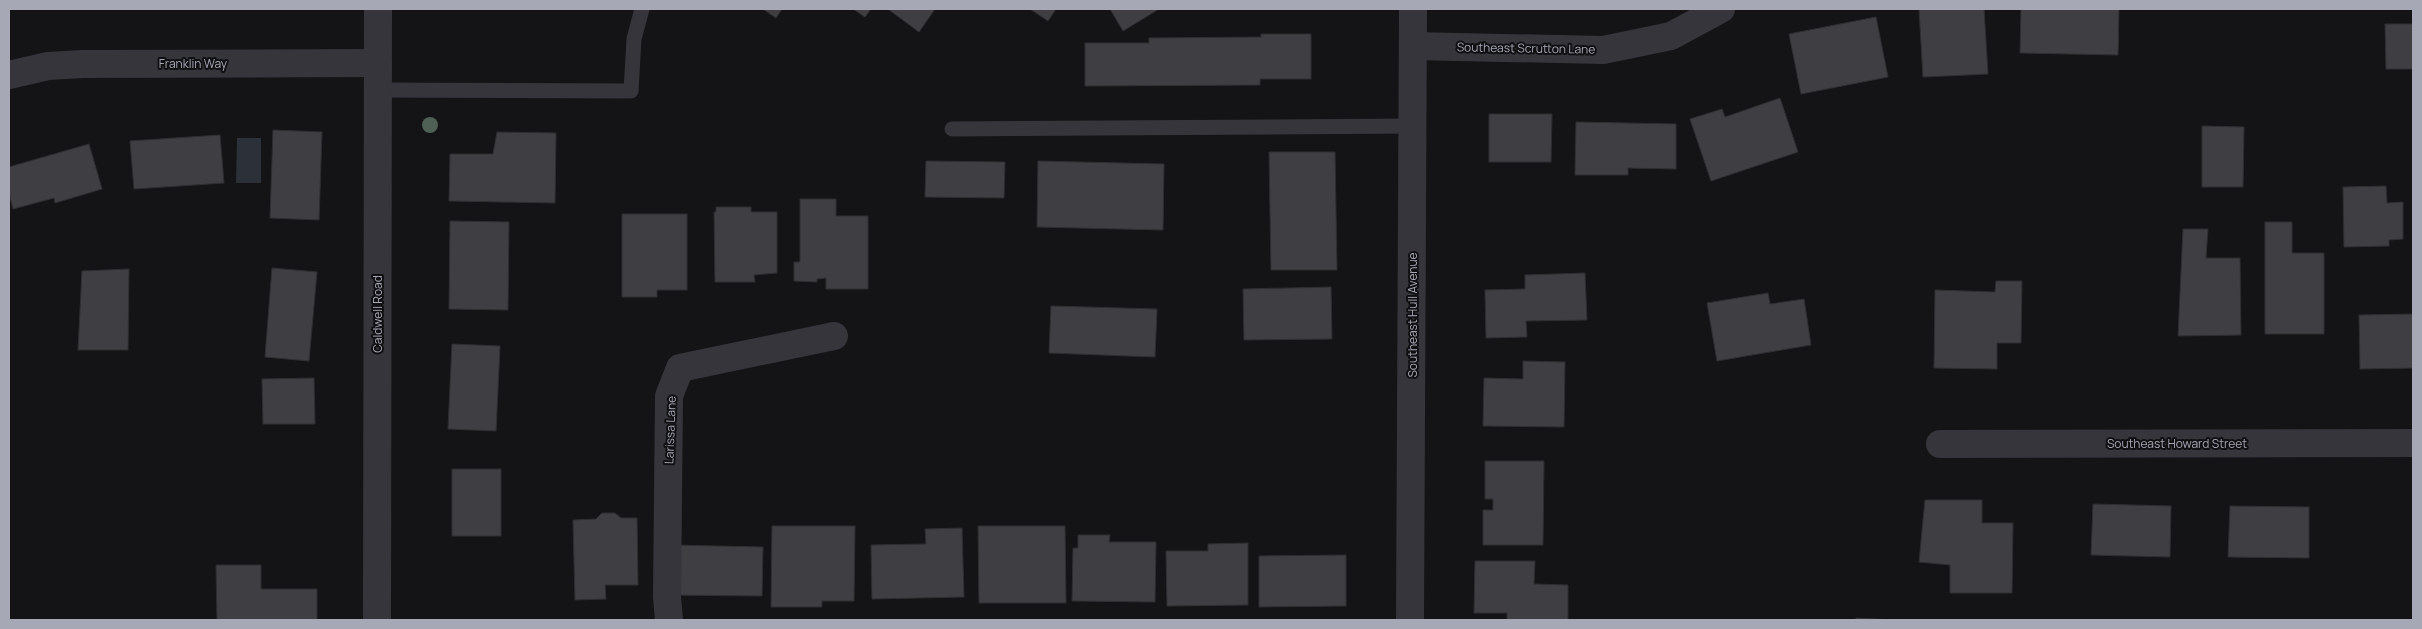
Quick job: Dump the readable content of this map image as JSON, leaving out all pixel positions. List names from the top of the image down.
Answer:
{
  "streets": {
    "street": [
      "Southeast Scrutton Lane",
      "Franklin Way",
      "Caldwell Road",
      "Southeast Hull Avenue",
      "Larissa Lane",
      "Southeast Howard Street"
    ]
  },
  "crossings": [
    ["Southeast Scrutton Lane", "Southeast Hull Avenue"],
    ["Franklin Way", "Caldwell Road"]
  ]
}
